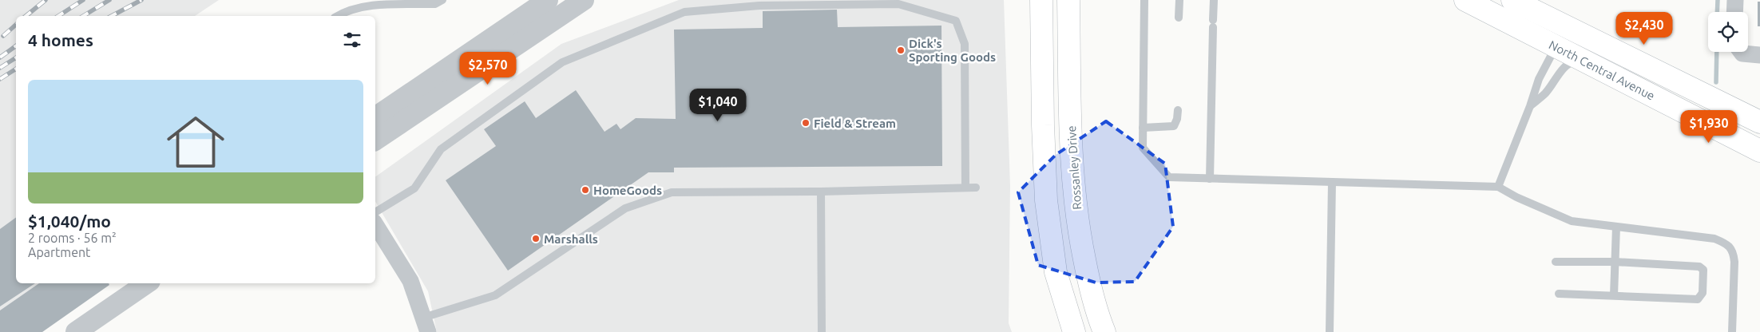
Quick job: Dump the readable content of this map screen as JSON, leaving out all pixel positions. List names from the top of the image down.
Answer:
{
  "streets": {
    "main road": ["North Central Avenue", "Rossanley Drive"]
  },
  "places": [
    "Dick's Sporting Goods",
    "Field & Stream",
    "HomeGoods",
    "Marshalls"
  ],
  "page": {
    "price": [
      "$2,430",
      "$2,570",
      "$1,040",
      "$1,930"
    ],
    "heading": "4 homes",
    "list": [
      {
        "name": "$1,040/mo",
        "note": "2 rooms · 56 m² · Apartment"
      }
    ]
  }
}
